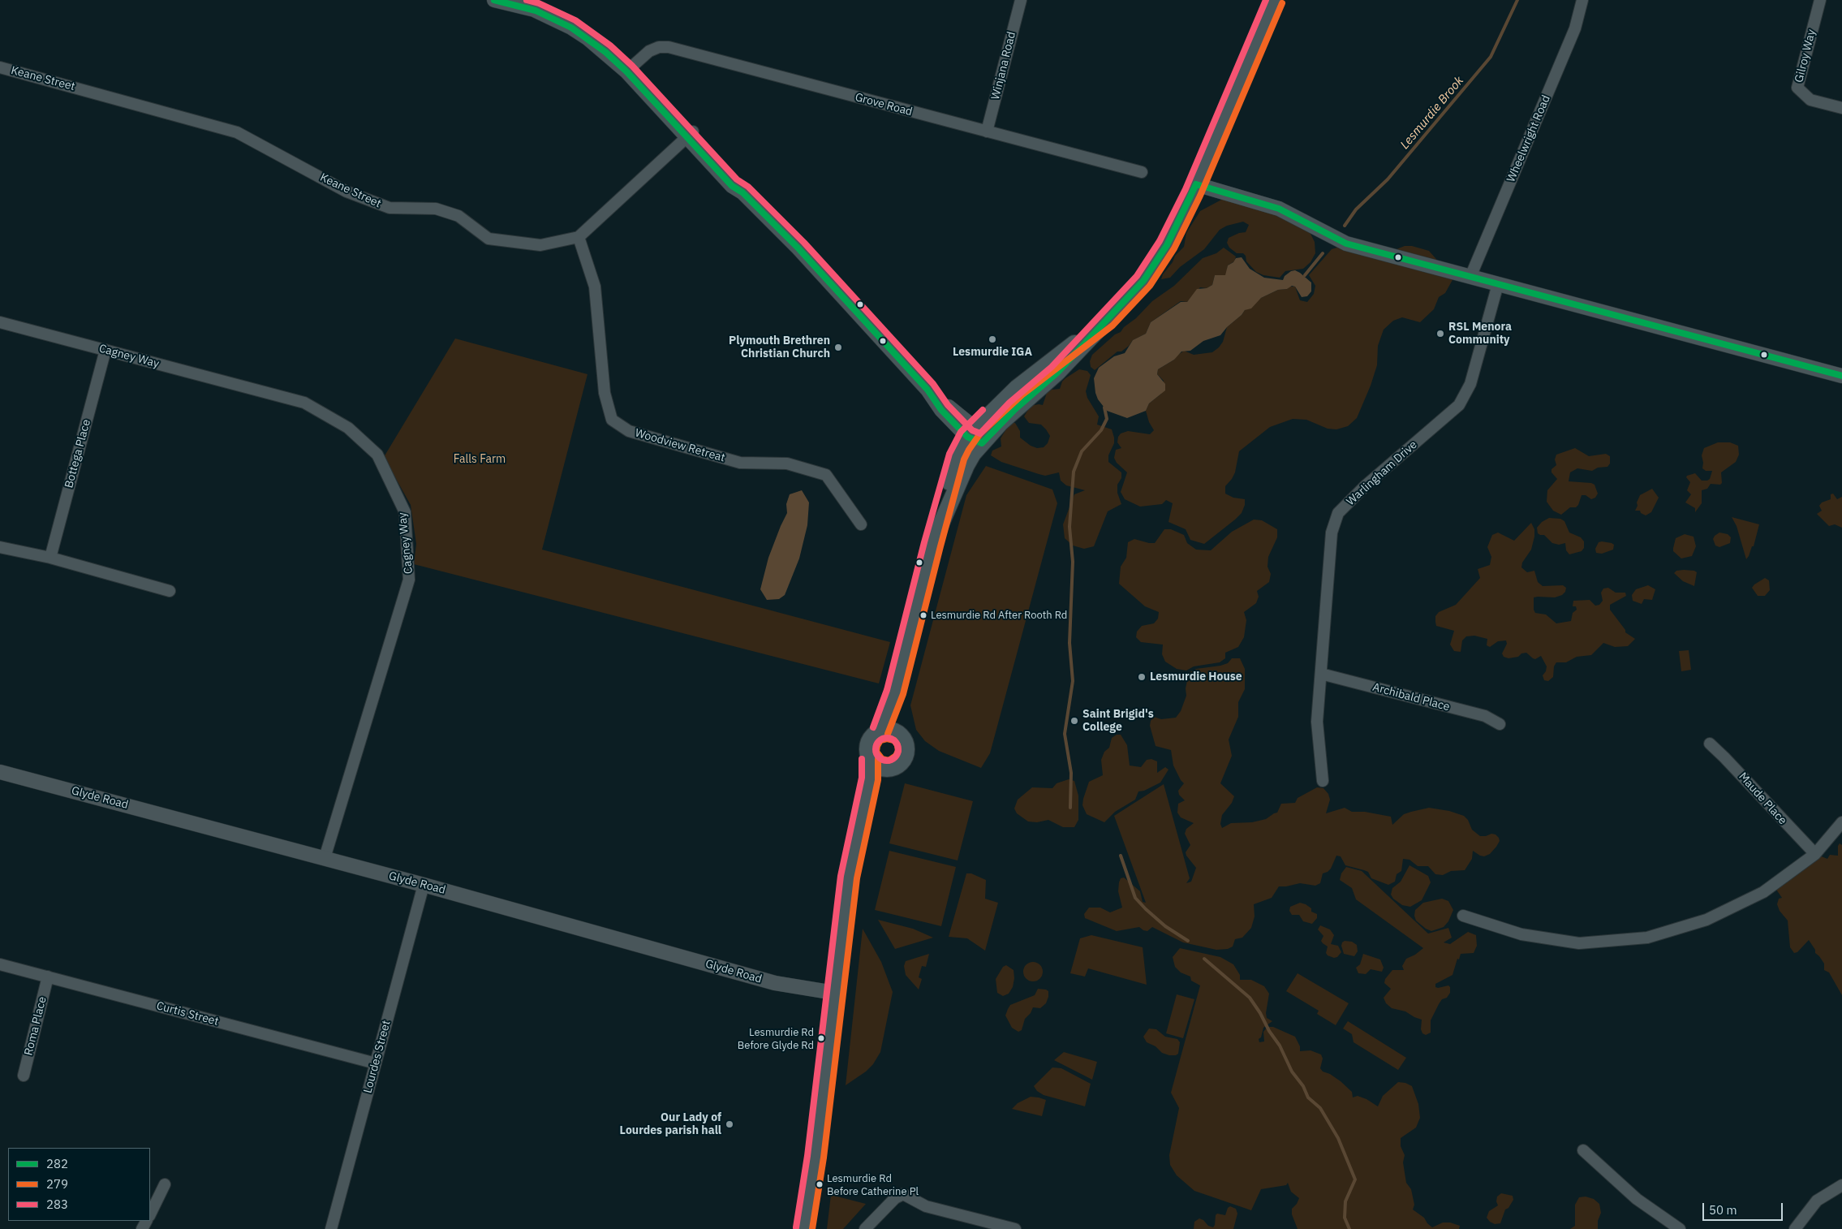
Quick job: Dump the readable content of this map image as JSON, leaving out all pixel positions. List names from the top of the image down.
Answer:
{
  "streets": {
    "street": [
      "Gilroy Way",
      "Winjana Road",
      "Keane Street",
      "Grove Road",
      "Wheelwright Road",
      "Cagney Way",
      "Woodview Retreat",
      "Bottega Place",
      "Warlingham Drive",
      "Archibald Place",
      "Glyde Road",
      "Maude Place",
      "Curtis Street",
      "Roma Place",
      "Lourdes Street"
    ]
  },
  "crossings": [
    ["Winjana Road", "Grove Road"],
    ["Keane Street", "Woodview Retreat"],
    ["Cagney Way", "Bottega Place"],
    ["Cagney Way", "Glyde Road"],
    ["Warlingham Drive", "Archibald Place"],
    ["Glyde Road", "Lourdes Street"],
    ["Curtis Street", "Roma Place"],
    ["Curtis Street", "Lourdes Street"]
  ],
  "water": ["Lesmurdie Brook"],
  "parks": ["Falls Farm"],
  "places": [
    "RSL Menora Community",
    "Lesmurdie IGA",
    "Plymouth Brethren Christian Church",
    "Lesmurdie Rd After Rooth Rd",
    "Lesmurdie House",
    "Saint Brigid's College",
    "Lesmurdie Rd Before Glyde Rd",
    "Our Lady of Lourdes parish hall",
    "Lesmurdie Rd Before Catherine Pl"
  ],
  "lines": ["transit line 282", "transit line 283", "transit line 279"],
  "legend": ["282", "279", "283"],
  "scale_bar": "50 m"
}
